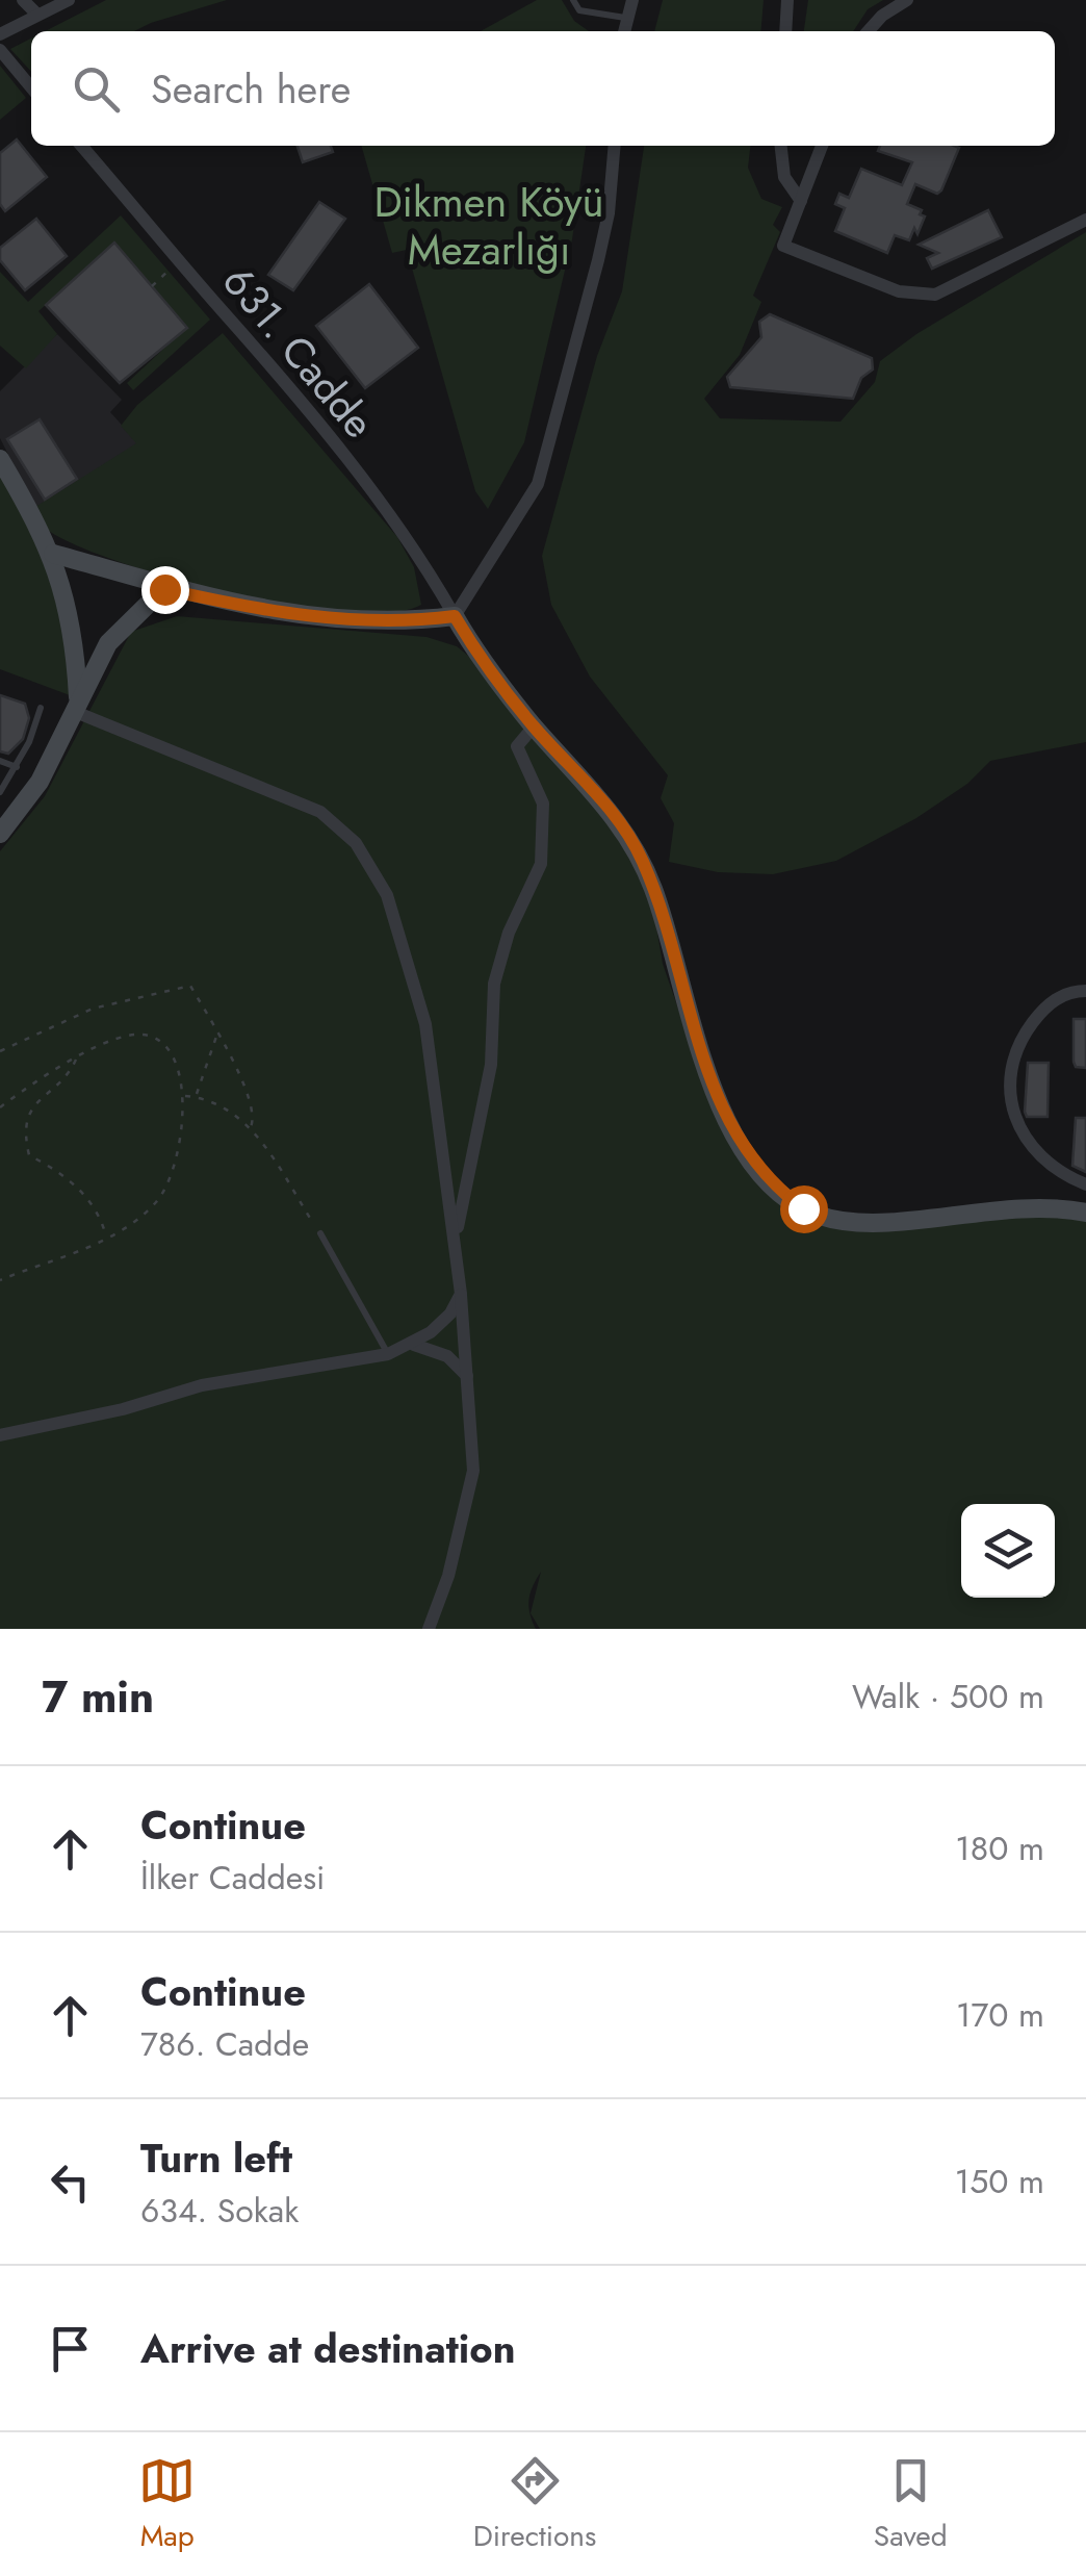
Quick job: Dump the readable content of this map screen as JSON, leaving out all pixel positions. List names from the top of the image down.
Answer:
{
  "streets": {
    "street": ["631. Cadde"]
  },
  "parks": ["Dikmen Köyü Mezarlığı"],
  "page": {
    "search": "Search here",
    "heading": ["7 min", "Walk · 500 m"],
    "list": [
      ["Continue", "İlker Caddesi", "180 m"],
      ["Continue", "786. Cadde", "170 m"],
      ["Turn left", "634. Sokak", "150 m"],
      "Arrive at destination"
    ],
    "nav": ["Map", "Directions", "Saved"]
  }
}
